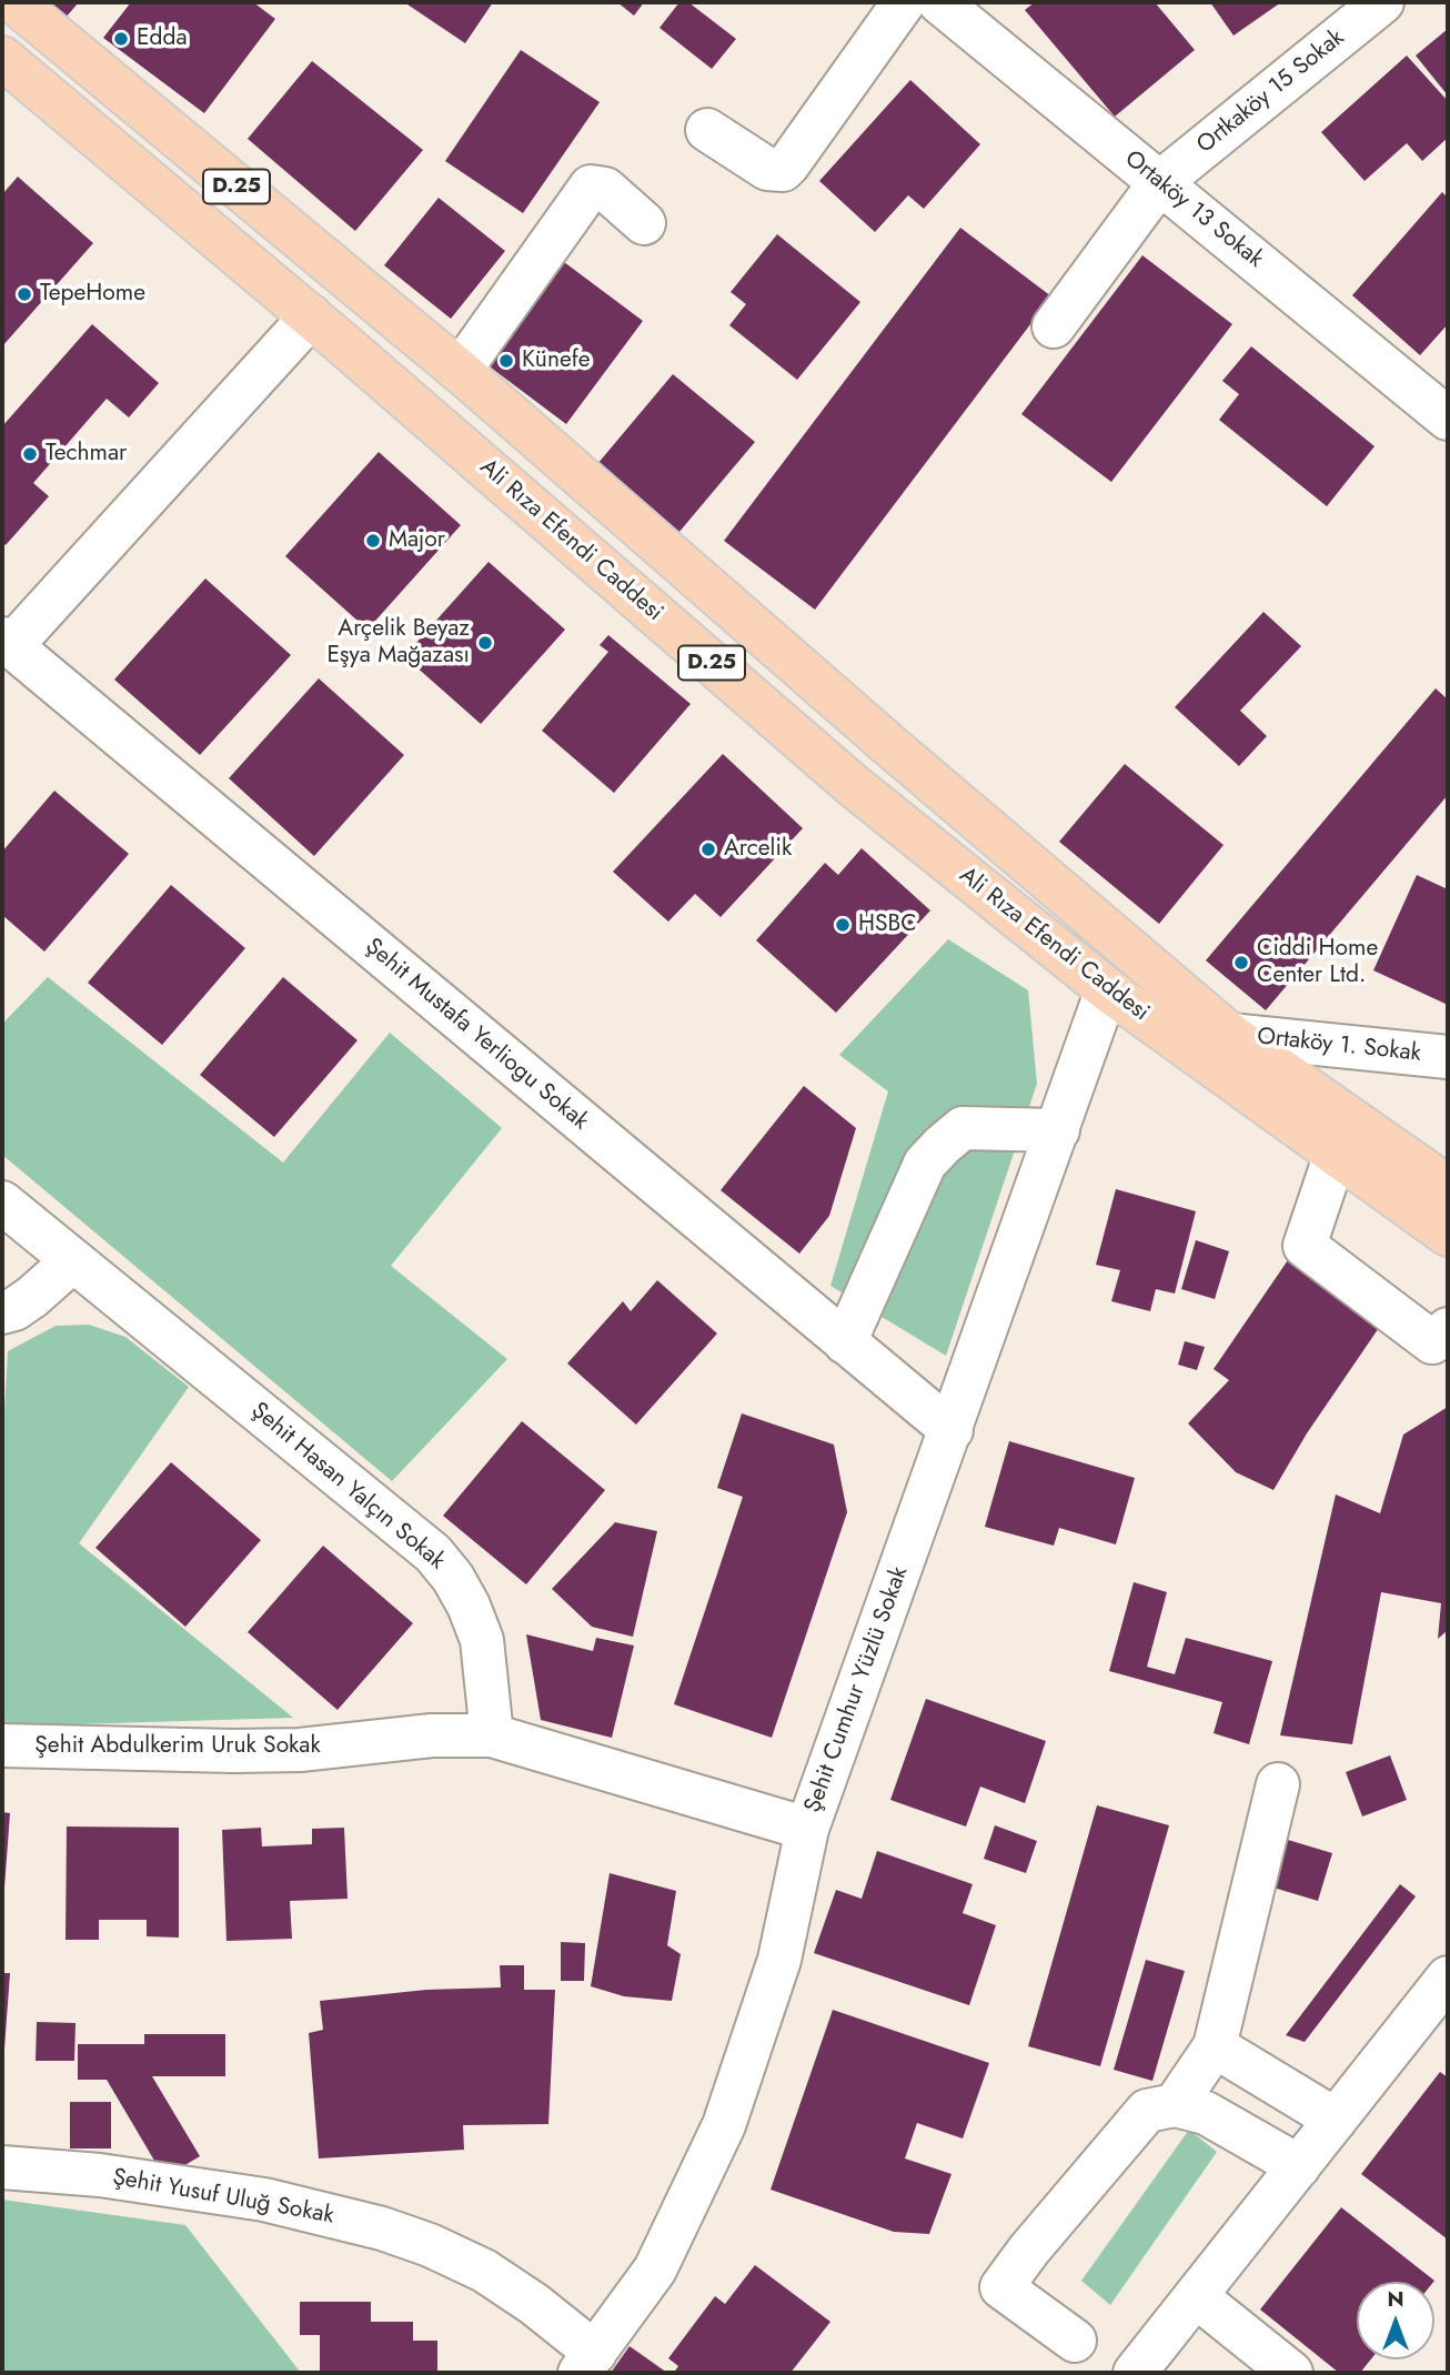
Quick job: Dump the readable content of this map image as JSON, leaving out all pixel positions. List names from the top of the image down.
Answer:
{
  "streets": {
    "main road": ["D.25", "Ali Rıza Efendi Caddesi"],
    "street": [
      "Ortkaköy 15 Sokak",
      "Ortaköy 13 Sokak",
      "Şehit Mustafa Yerliogu Sokak",
      "Ortaköy 1. Sokak",
      "Şehit Hasan Yalçın Sokak",
      "Şehit Cumhur Yüzlü Sokak",
      "Şehit Abdulkerim Uruk Sokak",
      "Şehit Yusuf Uluğ Sokak"
    ]
  },
  "crossings": [
    ["Ortkaköy 15 Sokak", "Ortaköy 13 Sokak"],
    ["Ali Rıza Efendi Caddesi", "Ortaköy 1. Sokak"],
    ["Ali Rıza Efendi Caddesi", "Şehit Cumhur Yüzlü Sokak"],
    ["Şehit Mustafa Yerliogu Sokak", "Şehit Cumhur Yüzlü Sokak"],
    ["Şehit Hasan Yalçın Sokak", "Şehit Abdulkerim Uruk Sokak"],
    ["Şehit Cumhur Yüzlü Sokak", "Şehit Yusuf Uluğ Sokak"]
  ],
  "places": [
    "Edda",
    "TepeHome",
    "Künefe",
    "Techmar",
    "Major",
    "Arçelik Beyaz Eşya Mağazası",
    "Arcelik",
    "HSBC",
    "Ciddi Home Center Ltd."
  ],
  "north": "top"
}
